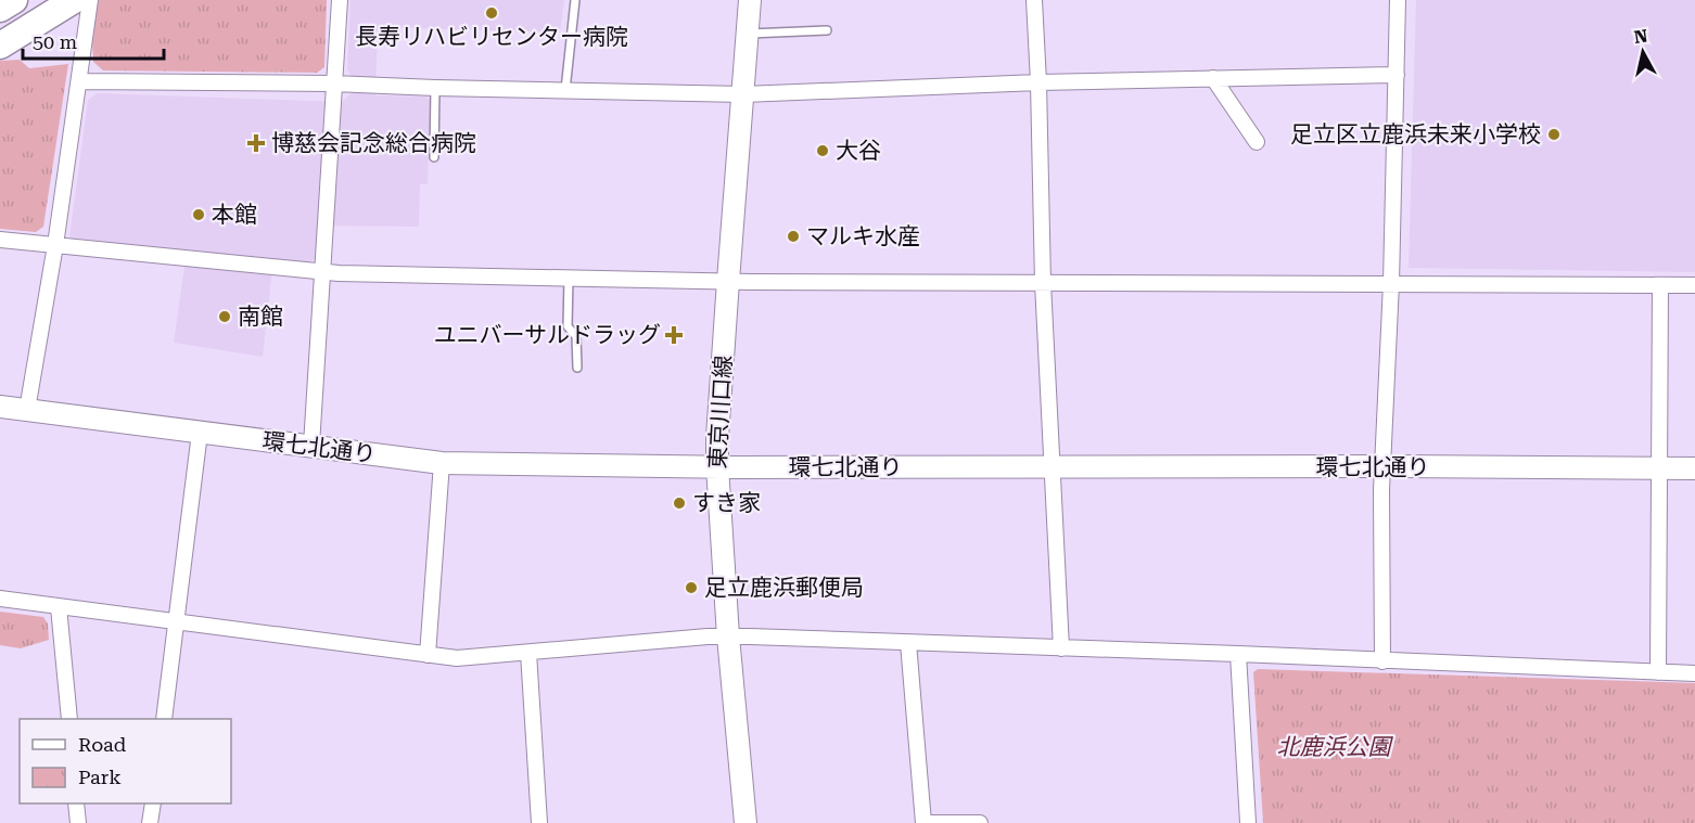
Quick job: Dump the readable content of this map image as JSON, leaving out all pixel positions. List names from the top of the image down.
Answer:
{
  "streets": {
    "street": ["東京川口線", "環七北通り"]
  },
  "crossings": [
    ["東京川口線", "環七北通り"]
  ],
  "parks": ["北鹿浜公園"],
  "places": {
    "other": [
      "長寿リハビリセンター病院",
      "足立区立鹿浜未来小学校",
      "大谷",
      "本館",
      "マルキ水産",
      "南館",
      "すき家",
      "足立鹿浜郵便局"
    ],
    "health": ["博慈会記念総合病院", "ユニバーサルドラッグ"]
  },
  "legend": ["Road", "Park"],
  "scale_bar": "50 m",
  "north": "top"
}
